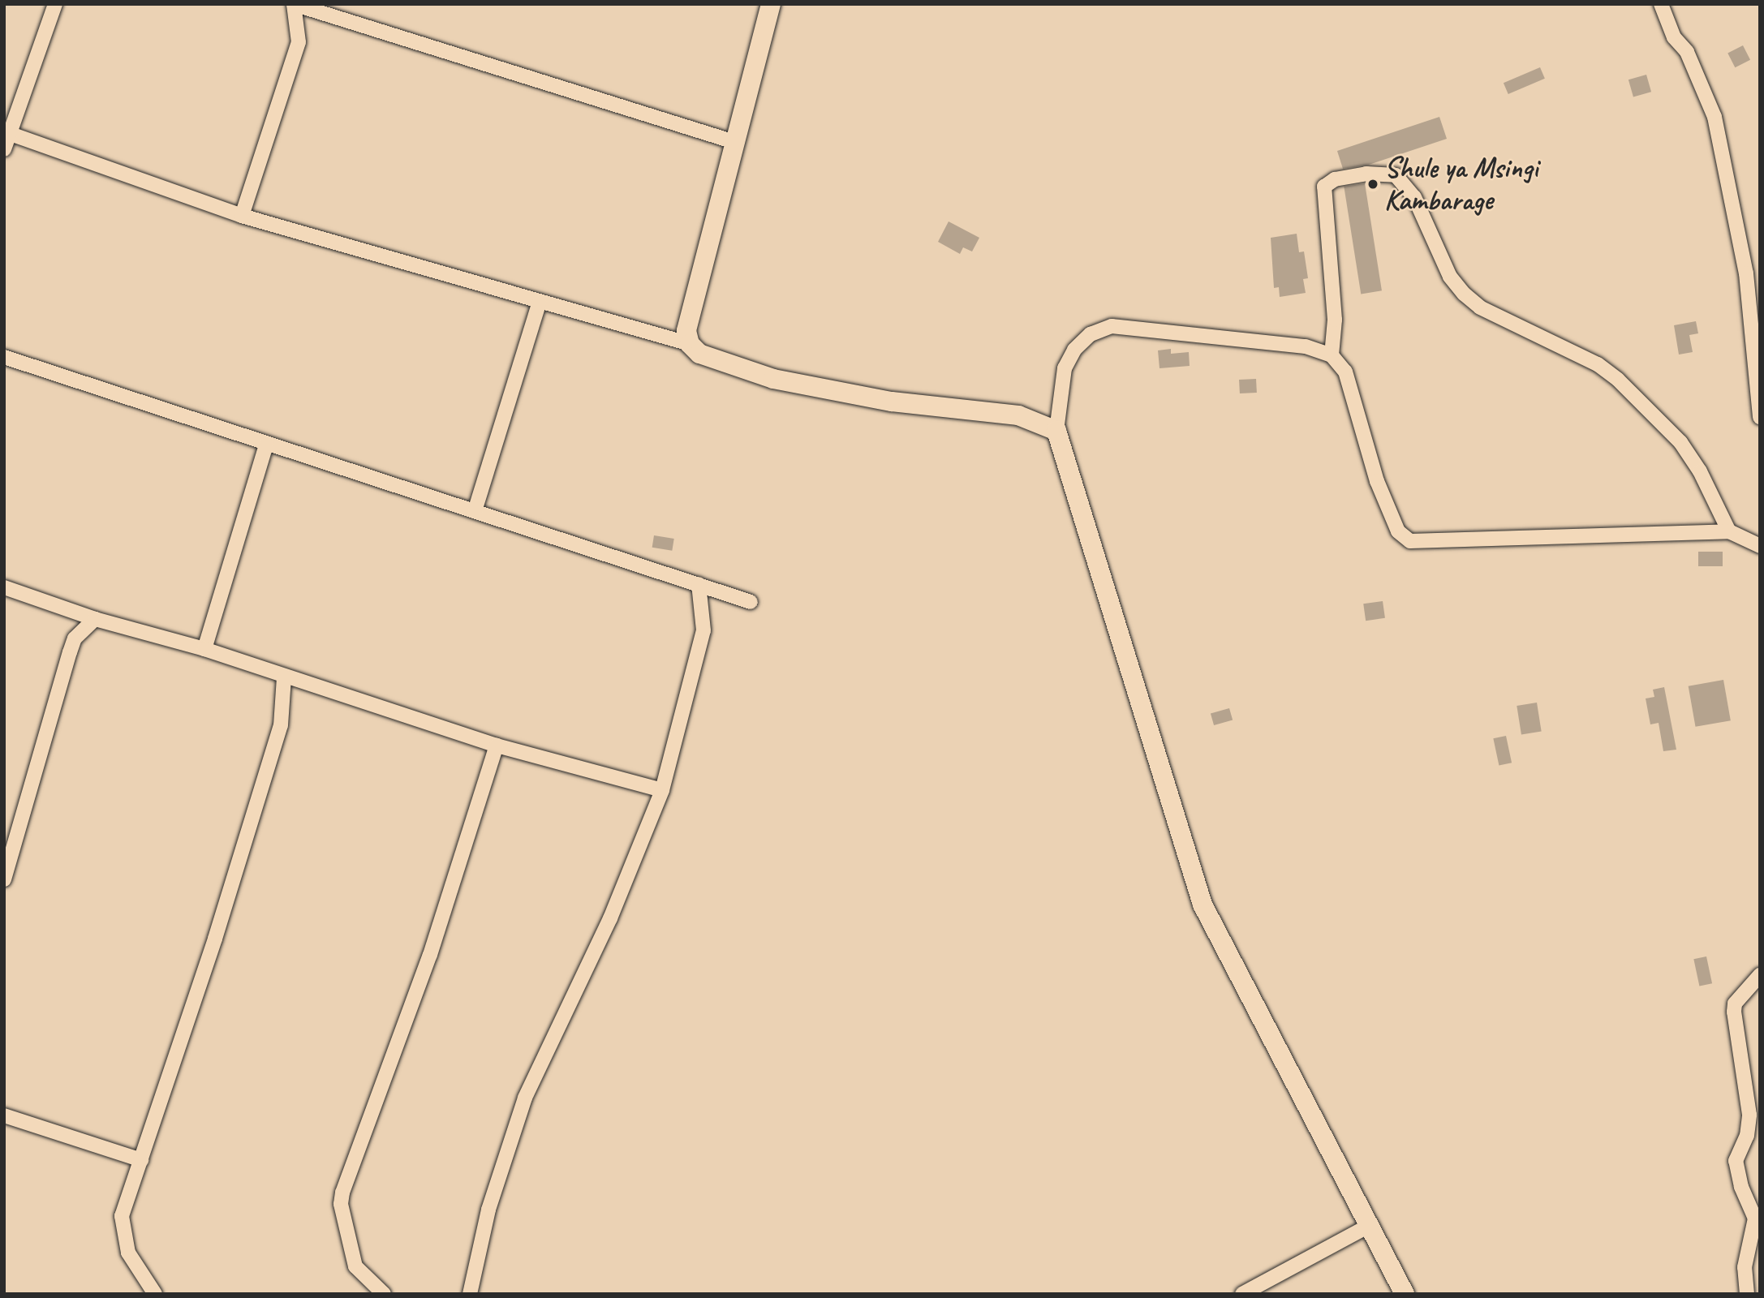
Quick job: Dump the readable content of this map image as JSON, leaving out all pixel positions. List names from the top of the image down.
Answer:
{
  "places": ["Shule ya Msingi Kambarage"]
}
